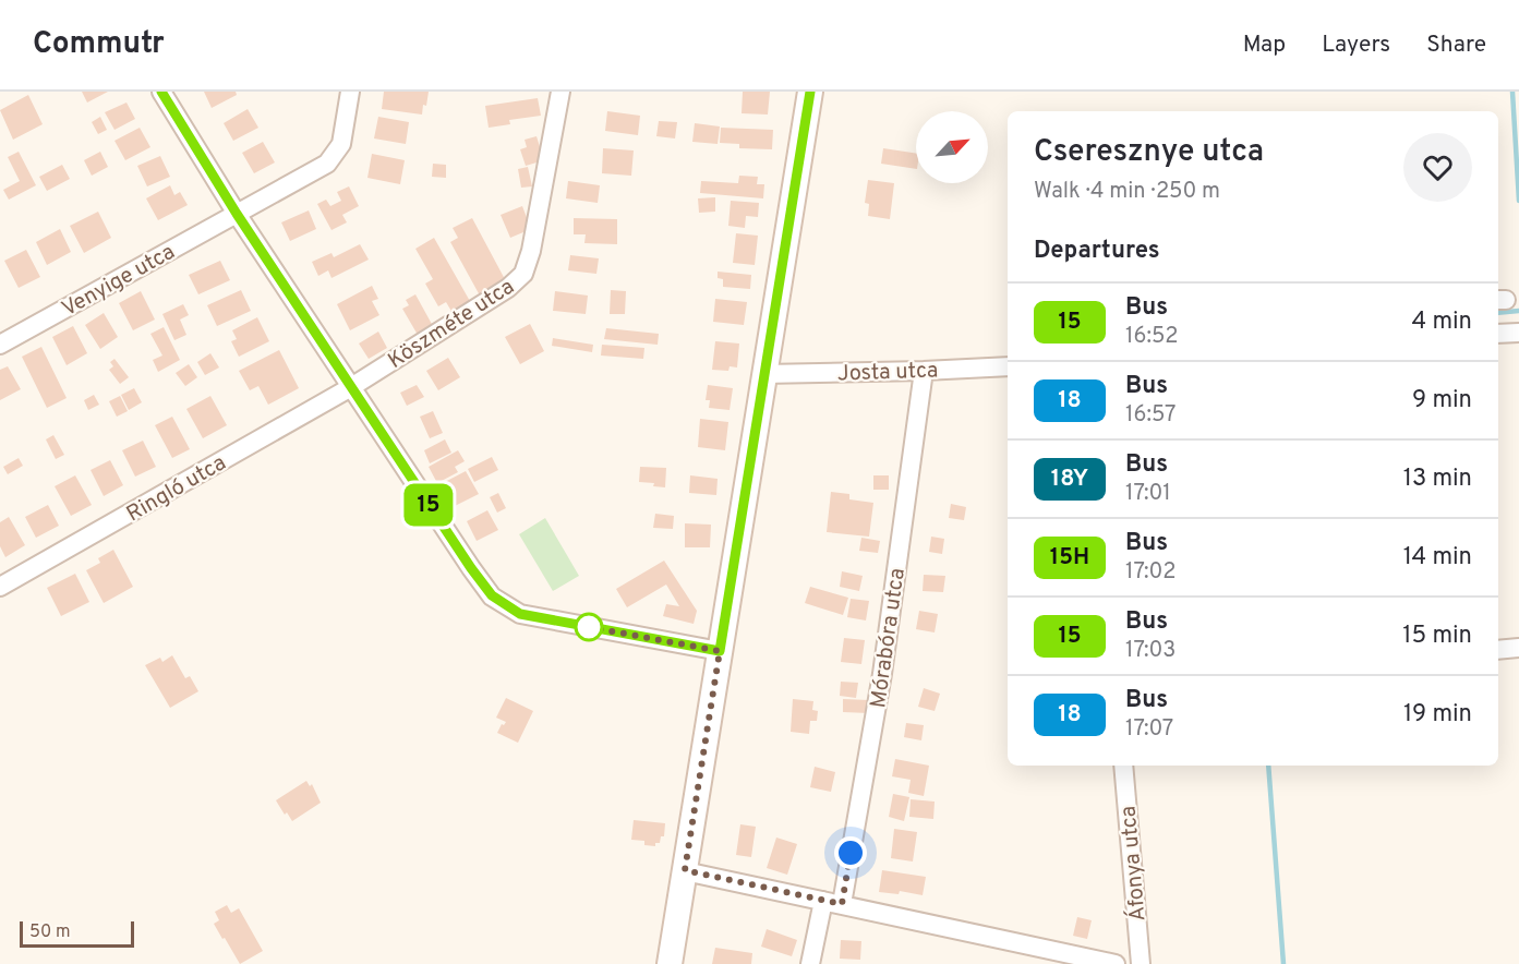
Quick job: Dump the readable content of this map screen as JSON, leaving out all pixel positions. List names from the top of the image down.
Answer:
{
  "streets": {
    "street": [
      "Venyige utca",
      "Köszméte utca",
      "Josta utca",
      "Ringló utca",
      "Mórabóra utca",
      "Áfonya utca"
    ]
  },
  "crossings": [
    ["Köszméte utca", "Ringló utca"],
    ["Josta utca", "Mórabóra utca"]
  ],
  "lines": ["bus line 15"],
  "scale_bar": "50 m",
  "north": "top right",
  "page": {
    "header": "Commutr",
    "nav": ["Map", "Layers", "Share"],
    "on_map": "15",
    "heading": [
      ["Cseresznye utca", "Walk · 4 min · 250 m"],
      "Departures"
    ],
    "list": [
      {
        "mark": "15",
        "name": "Bus",
        "note": "16:52",
        "value": "4 min"
      },
      {
        "mark": "18",
        "name": "Bus",
        "note": "16:57",
        "value": "9 min"
      },
      {
        "mark": "18Y",
        "name": "Bus",
        "note": "17:01",
        "value": "13 min"
      },
      {
        "mark": "15H",
        "name": "Bus",
        "note": "17:02",
        "value": "14 min"
      },
      {
        "mark": "15",
        "name": "Bus",
        "note": "17:03",
        "value": "15 min"
      },
      {
        "mark": "18",
        "name": "Bus",
        "note": "17:07",
        "value": "19 min"
      }
    ],
    "scale": "50 m"
  }
}
